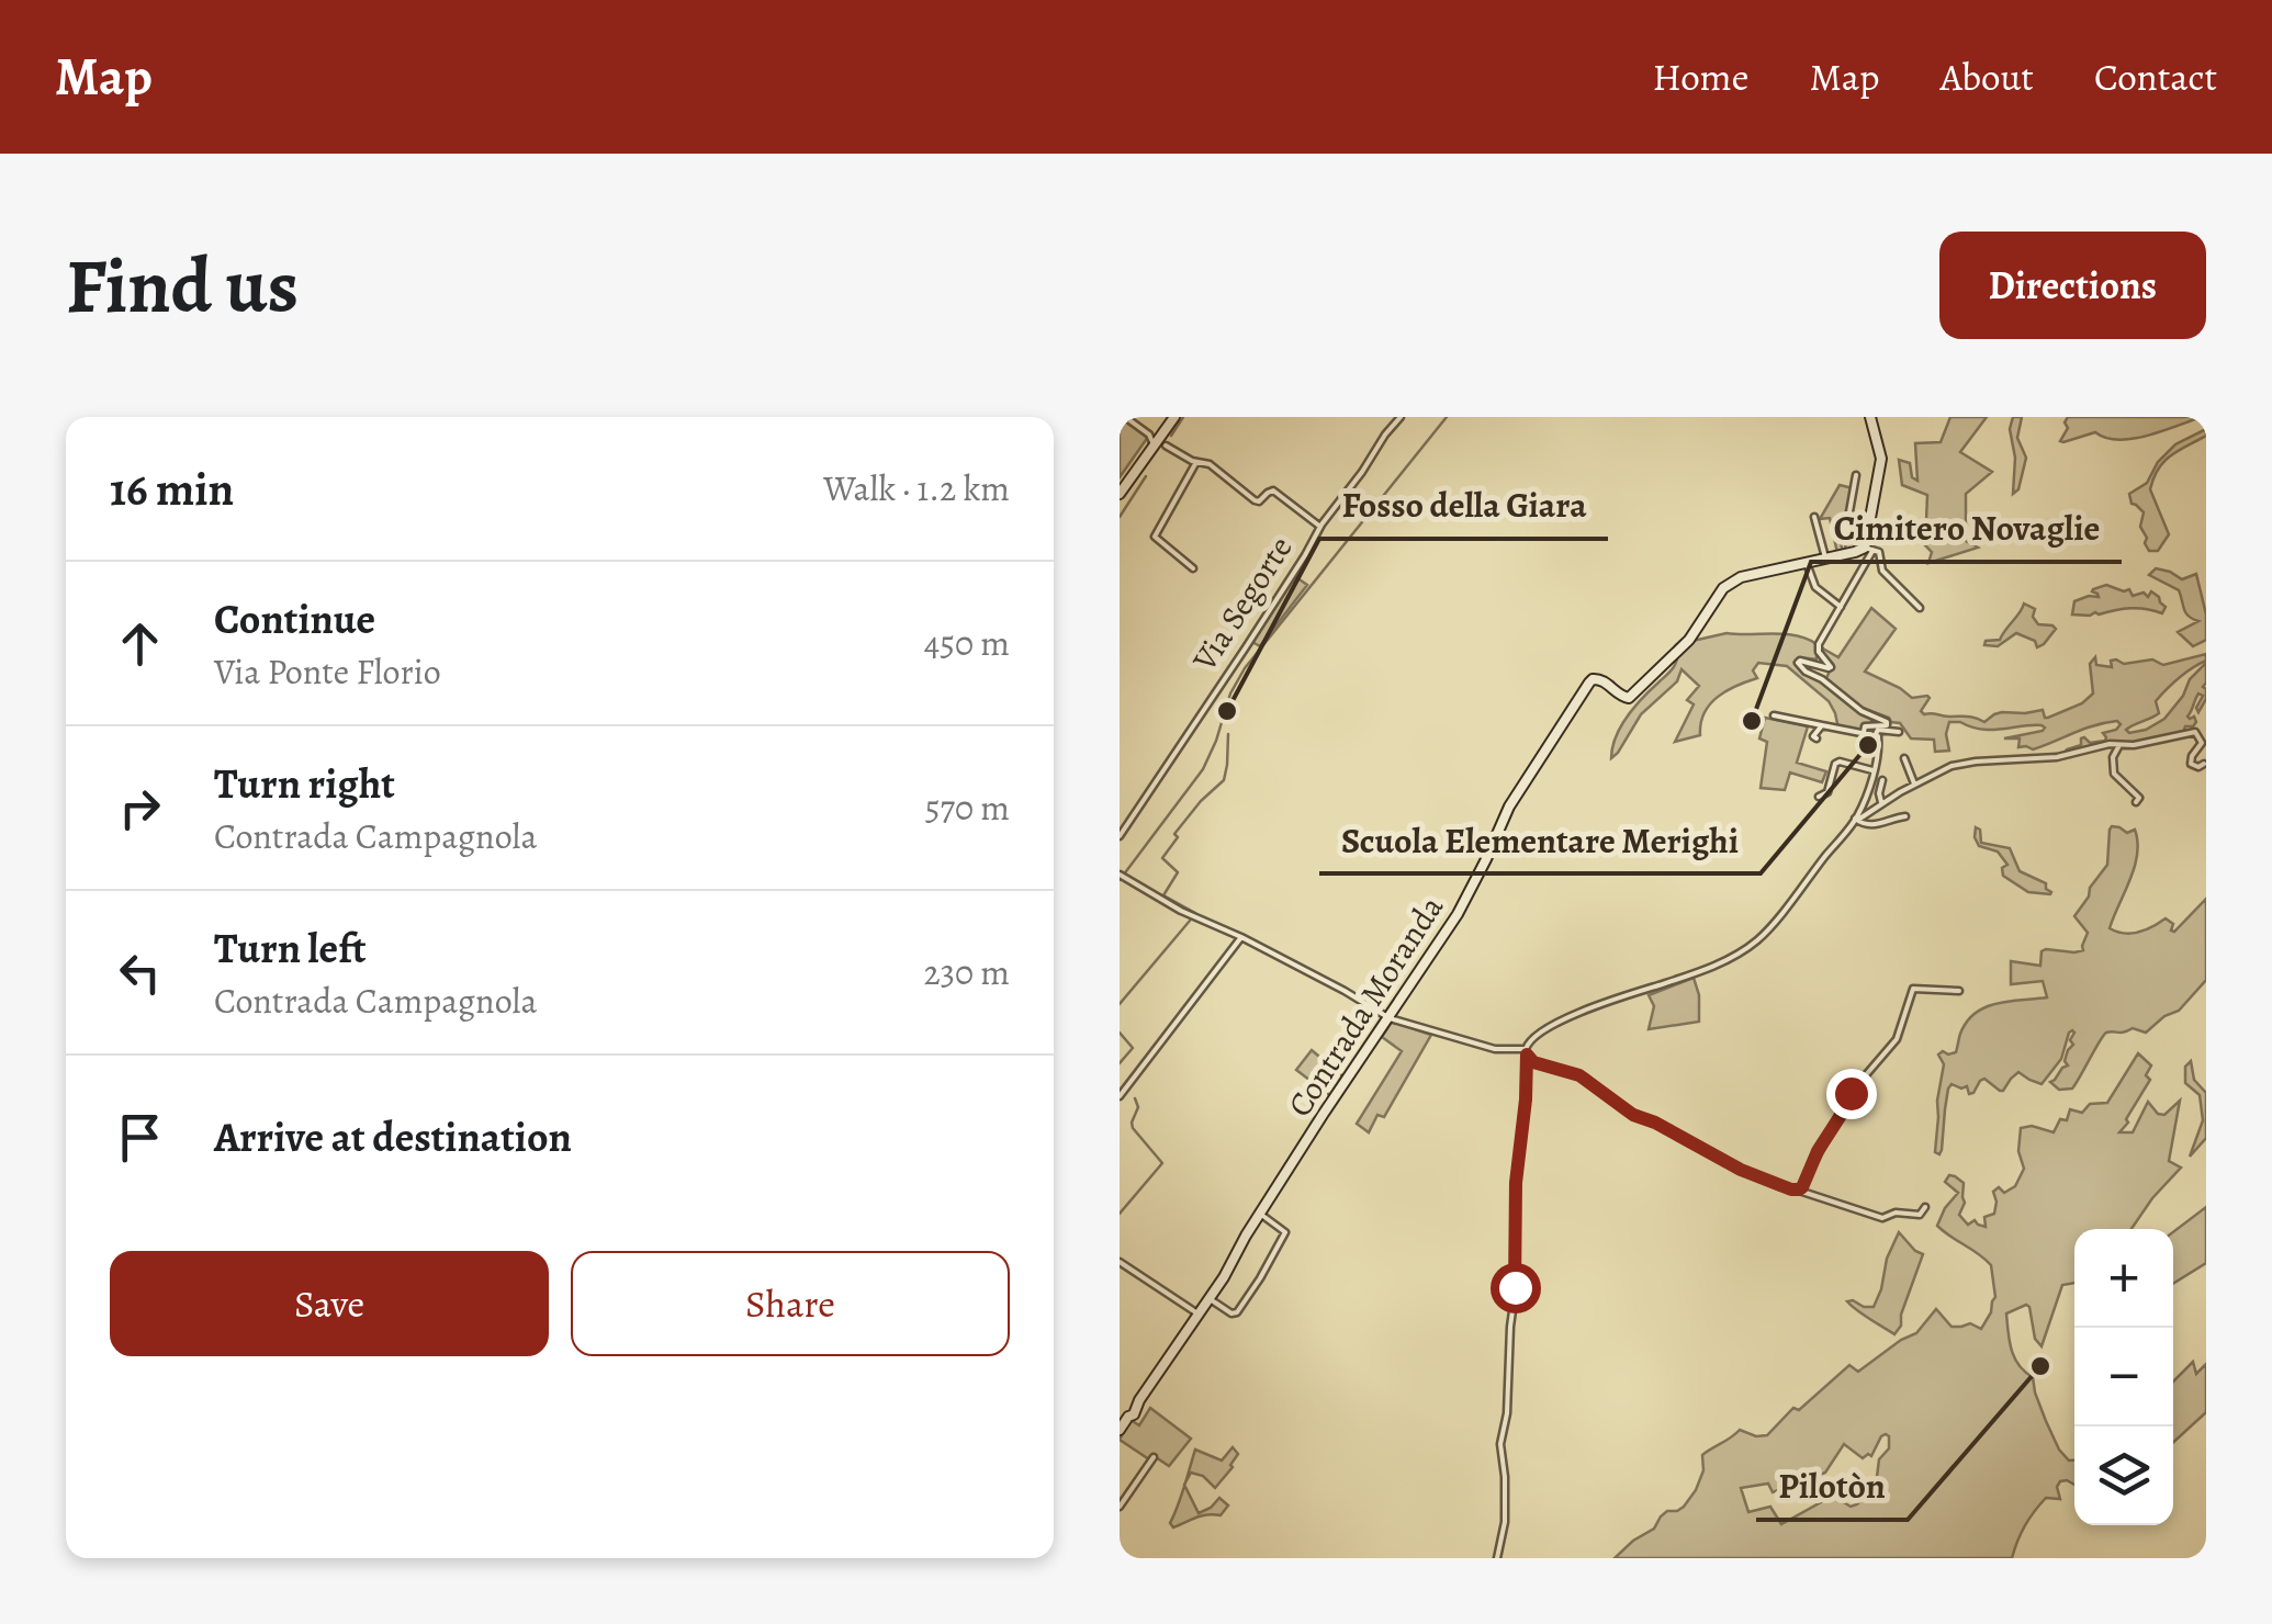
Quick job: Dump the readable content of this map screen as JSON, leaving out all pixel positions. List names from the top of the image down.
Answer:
{
  "streets": {
    "street": ["Via Segorte", "Contrada Moranda"]
  },
  "places": [
    "Fosso della Giara",
    "Cimitero Novaglie",
    "Scuola Elementare Merighi",
    "Pilotòn"
  ],
  "page": {
    "header": "Map",
    "nav": [
      "Home",
      "Map",
      "About",
      "Contact"
    ],
    "buttons": [
      "Directions",
      ["Save", "Share"]
    ],
    "title": "Find us",
    "heading": ["16 min", "Walk · 1.2 km"],
    "list": [
      ["Continue", "Via Ponte Florio", "450 m"],
      ["Turn right", "Contrada Campagnola", "570 m"],
      ["Turn left", "Contrada Campagnola", "230 m"],
      "Arrive at destination"
    ],
    "map_buttons": ["+", "−"]
  }
}
